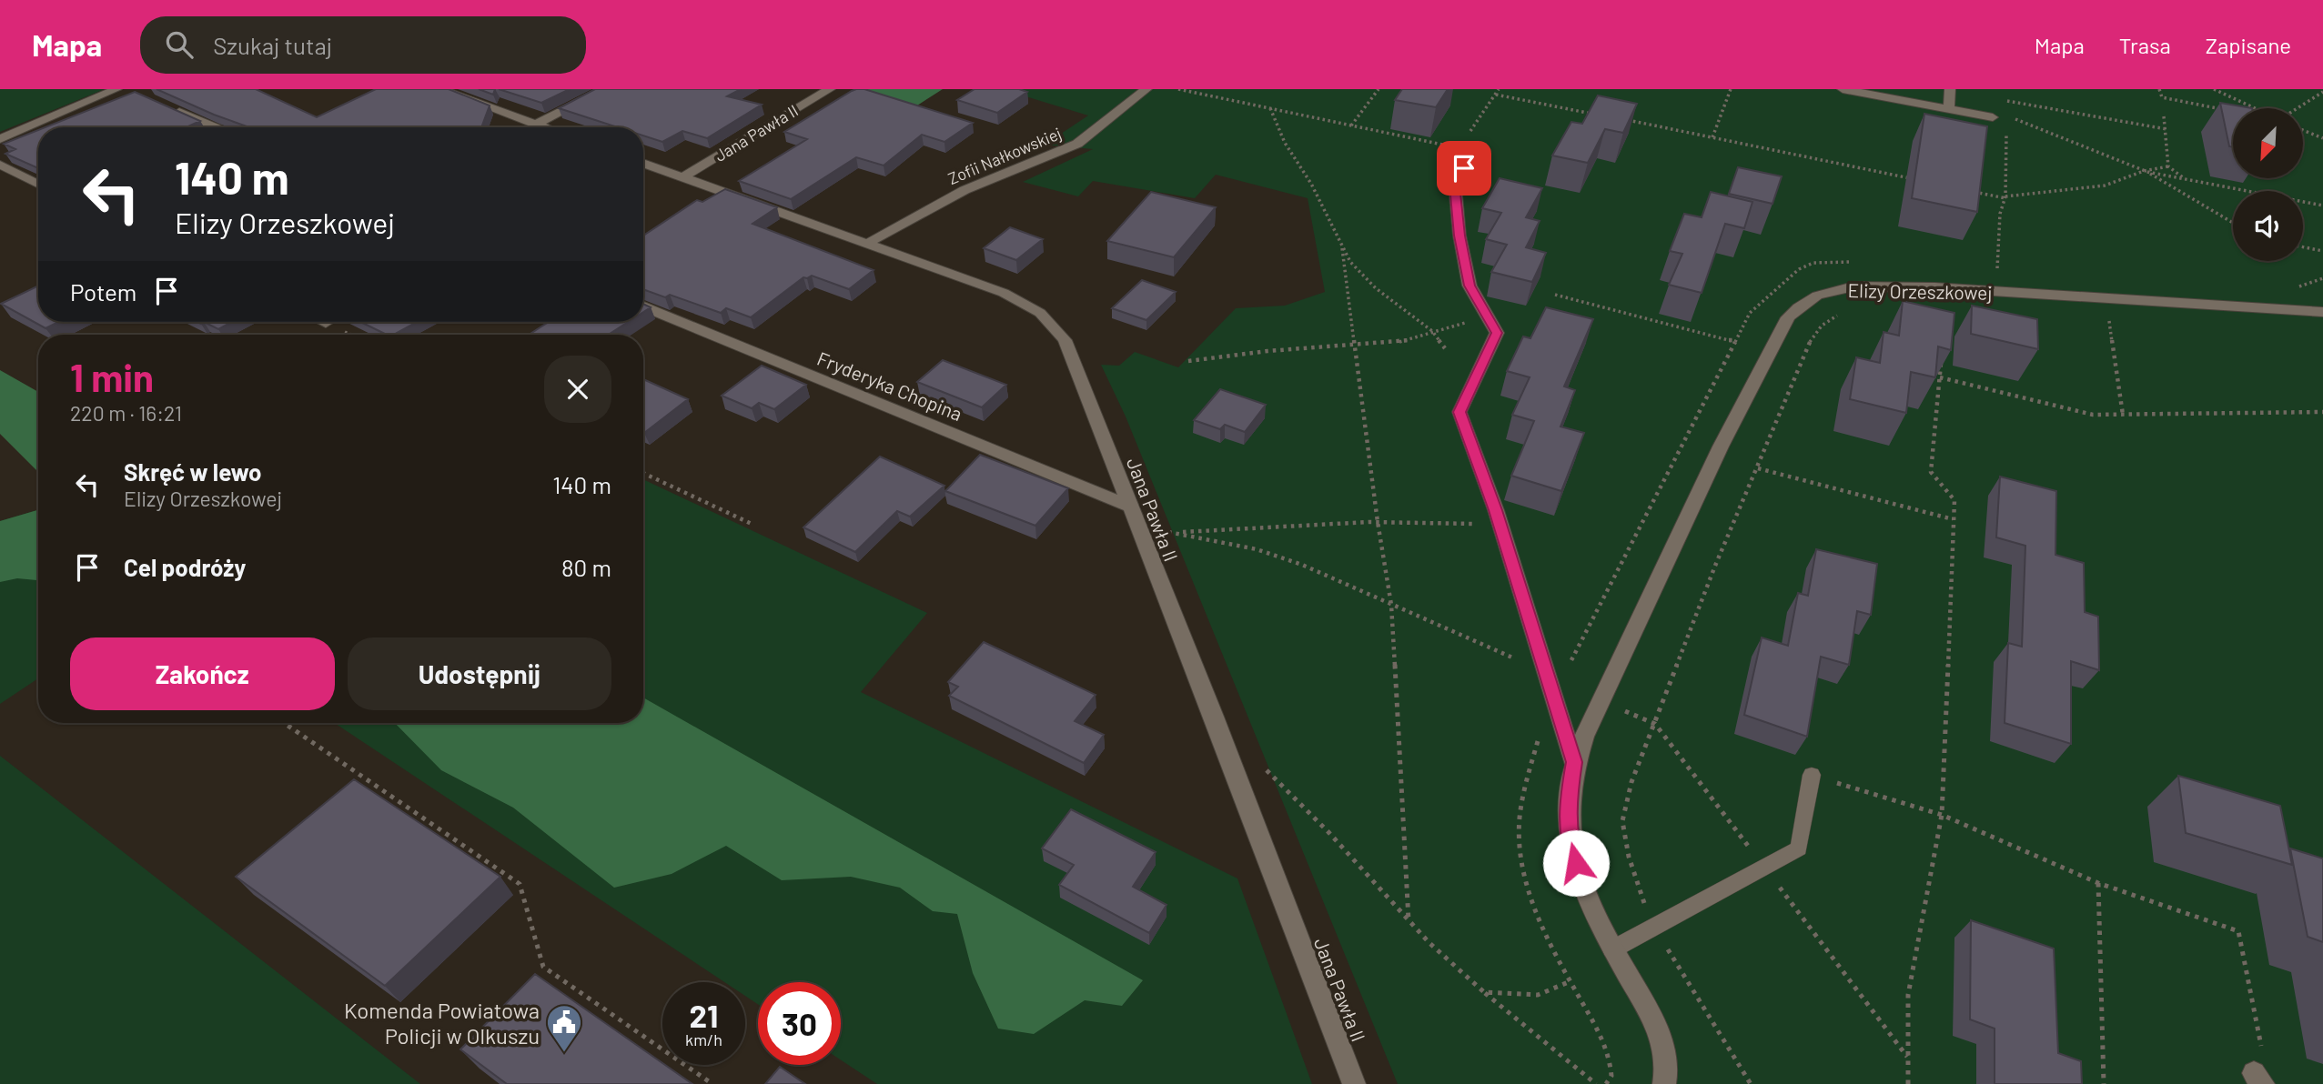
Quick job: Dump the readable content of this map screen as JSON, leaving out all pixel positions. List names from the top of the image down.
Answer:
{
  "streets": {
    "street": [
      "Jana Pawła II",
      "Zofii Nałkowskiej",
      "Elizy Orzeszkowej",
      "Fryderyka Chopina"
    ]
  },
  "crossings": [
    ["Jana Pawła II", "Zofii Nałkowskiej"],
    ["Jana Pawła II", "Fryderyka Chopina"]
  ],
  "places": {
    "public building": ["Komenda Powiatowa Policji w Olkuszu"]
  },
  "north": "bottom left",
  "page": {
    "header": "Mapa",
    "search": "Szukaj tutaj",
    "nav": ["Mapa", "Trasa", "Zapisane"],
    "turn": ["140 m", "Elizy Orzeszkowej"],
    "then": "Potem",
    "heading": ["1 min", "220 m · 16:21"],
    "list": [
      {
        "name": "Skręć w lewo",
        "note": "Elizy Orzeszkowej",
        "value": "140 m"
      },
      {
        "name": "Cel podróży",
        "value": "80 m"
      }
    ],
    "buttons": ["Zakończ", "Udostępnij"],
    "speed": "21 km/h",
    "limit": "30"
  }
}
